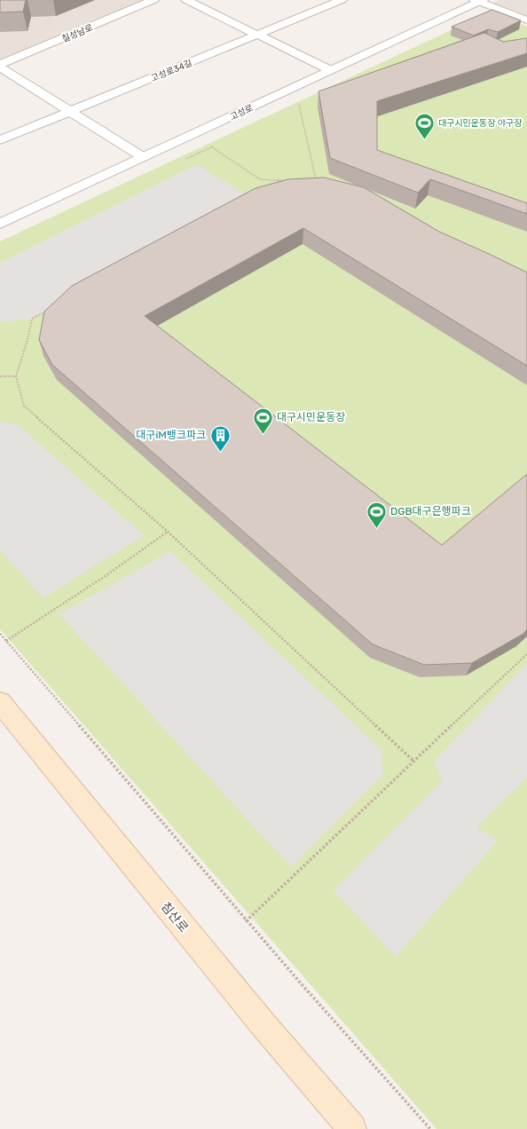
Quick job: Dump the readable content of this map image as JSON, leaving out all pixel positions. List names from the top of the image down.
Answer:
{
  "streets": {
    "main road": ["침산로"],
    "street": ["칠성남로", "고성로34길", "고성로"]
  },
  "places": {
    "sports": ["대구시민운동장 야구장", "대구시민운동장", "DGB대구은행파크"],
    "building": ["대구iM뱅크파크"]
  }
}
